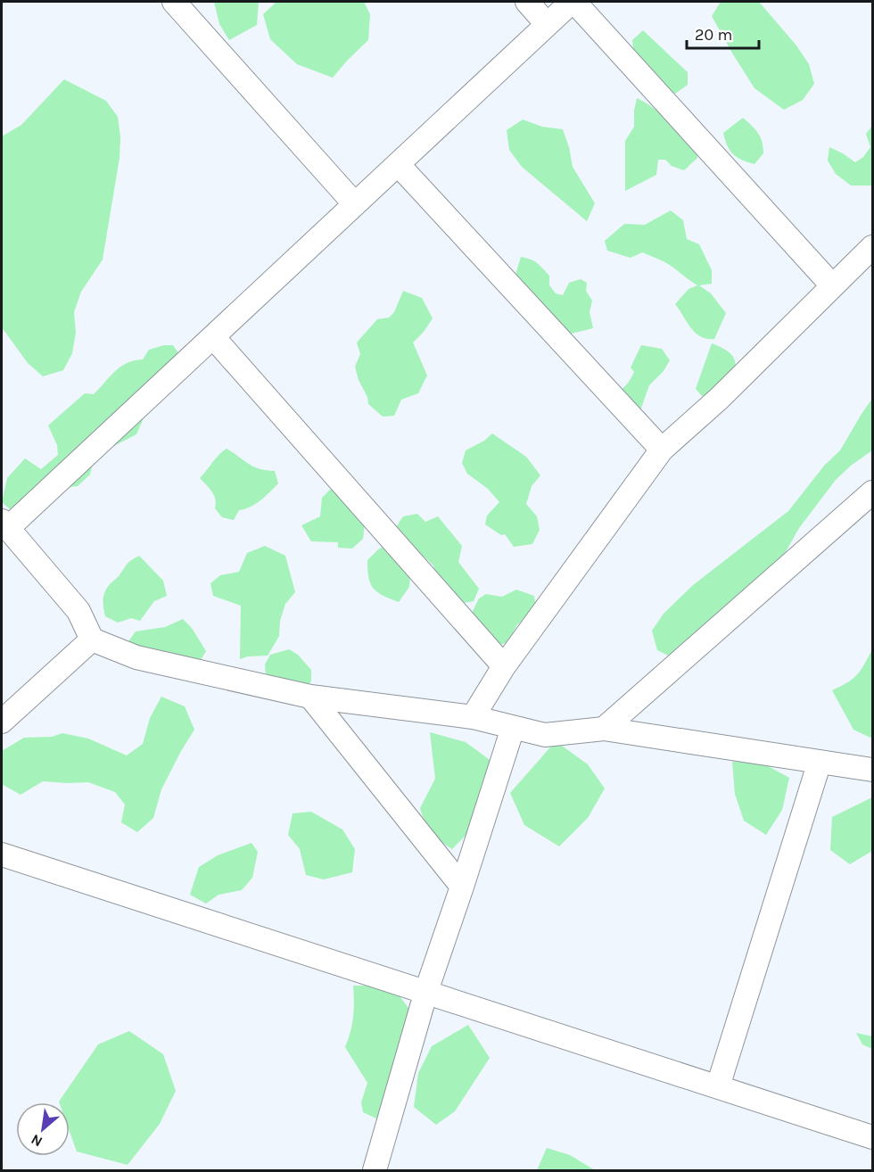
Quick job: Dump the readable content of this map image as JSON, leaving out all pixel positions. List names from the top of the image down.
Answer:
{
  "scale_bar": "20 m",
  "north": "bottom left"
}
